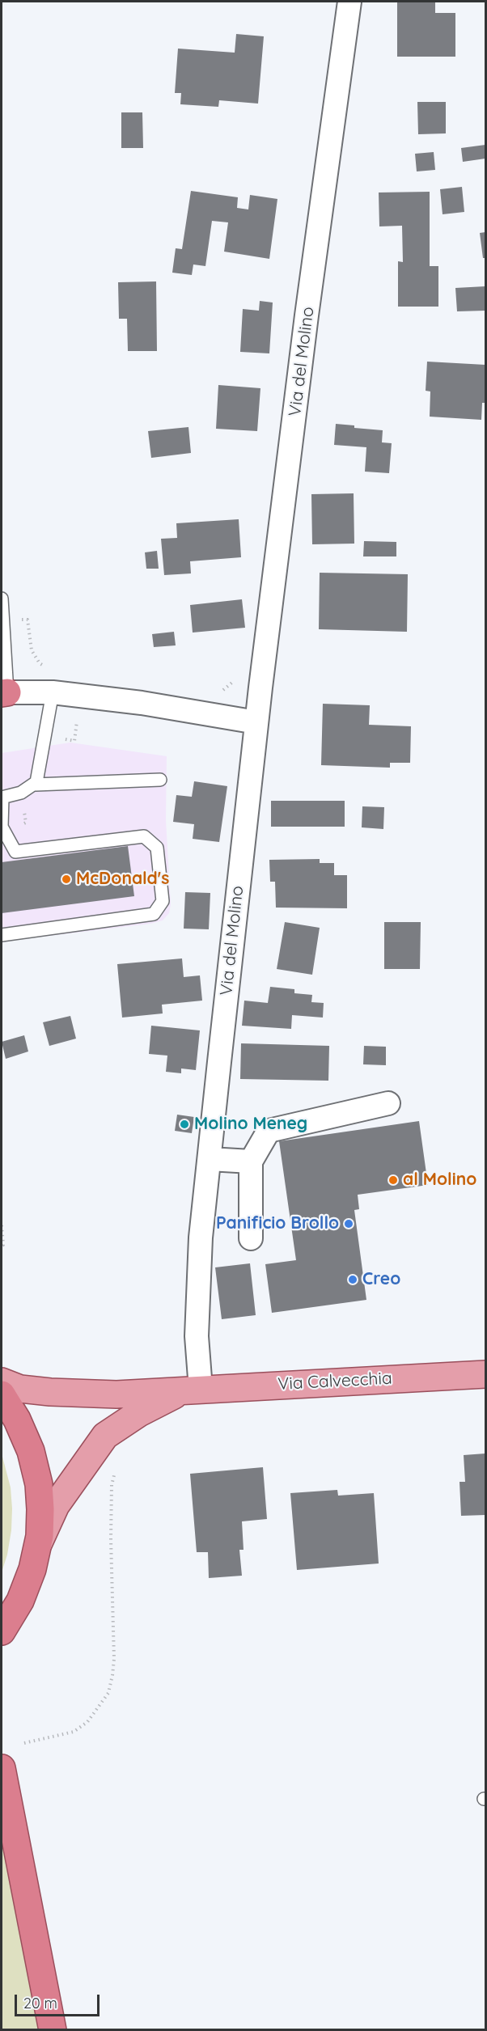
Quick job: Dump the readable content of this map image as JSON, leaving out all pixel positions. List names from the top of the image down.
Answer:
{
  "streets": {
    "main road": ["Via Calvecchia"],
    "street": ["Via del Molino"]
  },
  "crossings": [
    ["Via del Molino", "Via Calvecchia"]
  ],
  "places": [
    "McDonald's",
    "Molino Meneg",
    "al Molino",
    "Panificio Brollo",
    "Creo"
  ],
  "scale_bar": "20 m"
}
